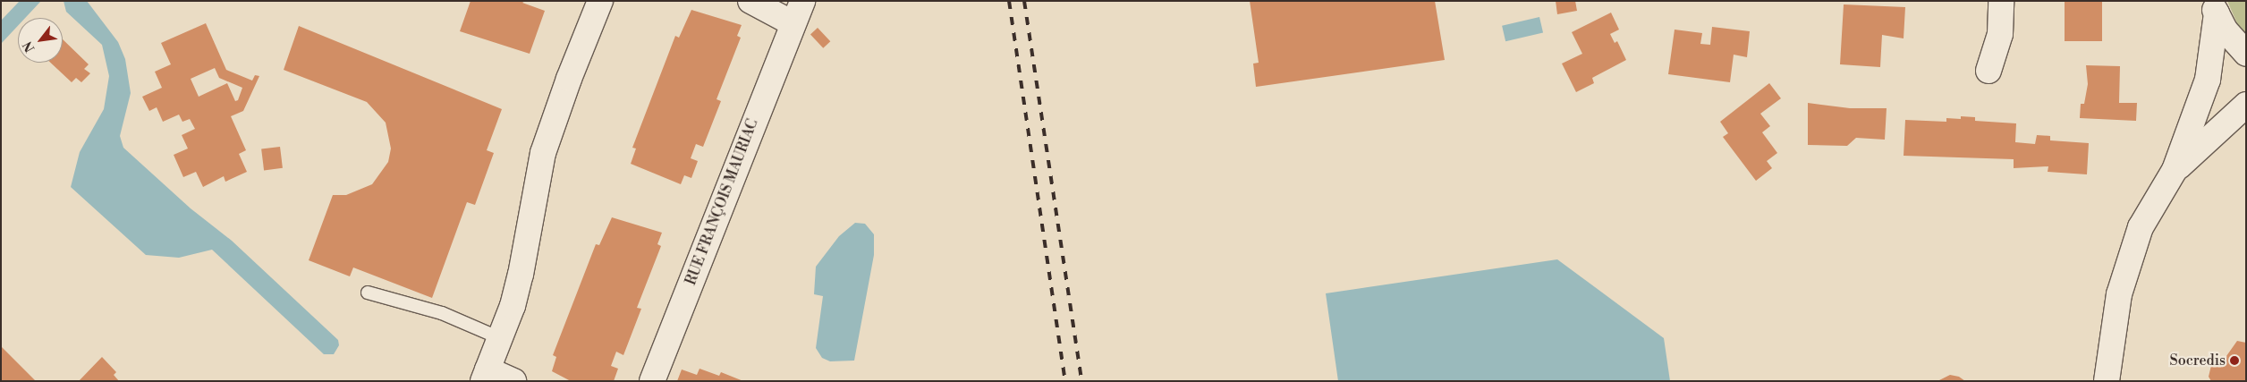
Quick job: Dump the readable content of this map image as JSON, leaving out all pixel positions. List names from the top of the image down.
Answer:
{
  "streets": {
    "street": ["RUE FRANÇOIS MAURIAC"]
  },
  "places": ["Socredis"],
  "north": "bottom left"
}
